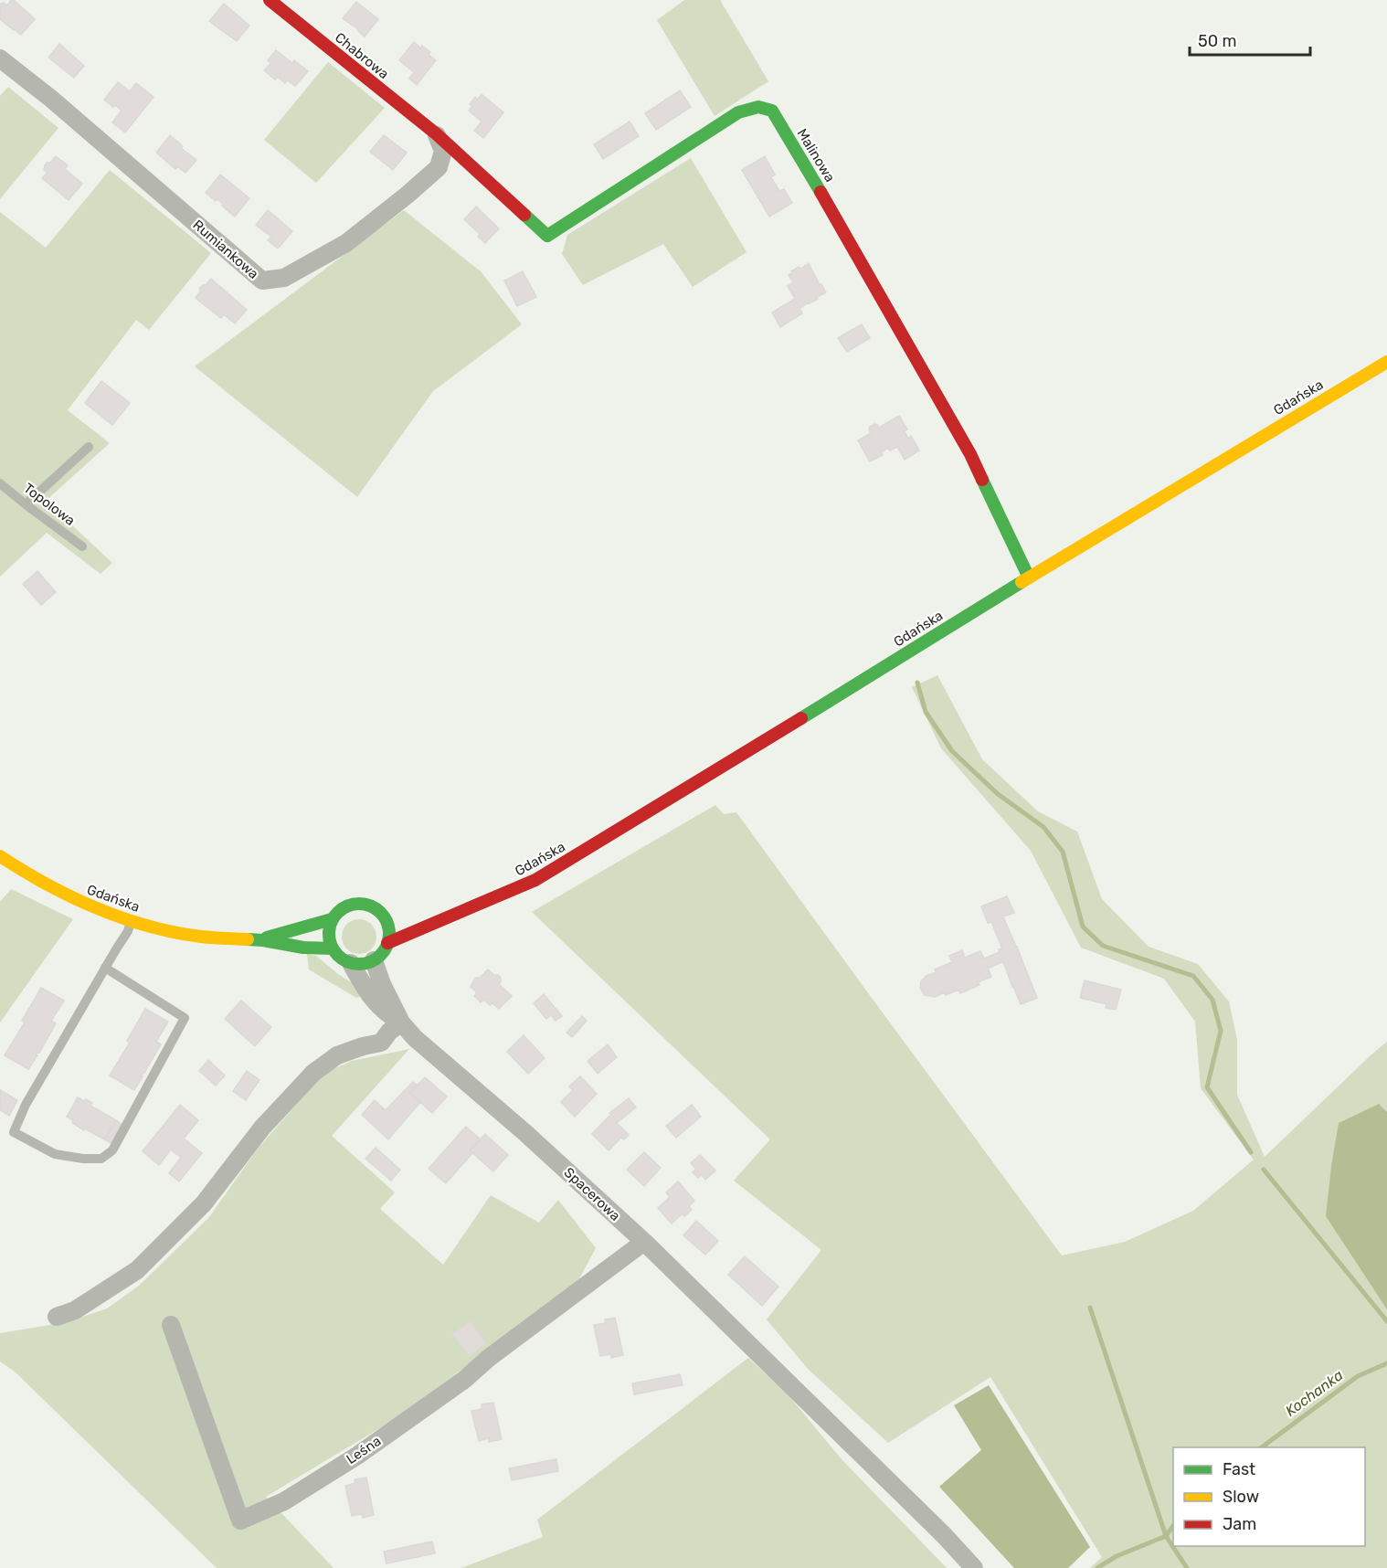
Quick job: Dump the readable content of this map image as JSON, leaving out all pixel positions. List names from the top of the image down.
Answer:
{
  "streets": {
    "main road": ["Chabrowa", "Malinowa", "Gdańska"],
    "street": ["Rumiankowa", "Spacerowa", "Leśna"],
    "lane": ["Topolowa"]
  },
  "crossings": [
    ["Chabrowa", "Malinowa"],
    ["Chabrowa", "Rumiankowa"],
    ["Malinowa", "Rumiankowa"],
    ["Malinowa", "Gdańska"],
    ["Gdańska", "Spacerowa"],
    ["Spacerowa", "Leśna"]
  ],
  "water": ["Kochanka"],
  "legend": ["Fast", "Slow", "Jam"],
  "scale_bar": "50 m"
}
